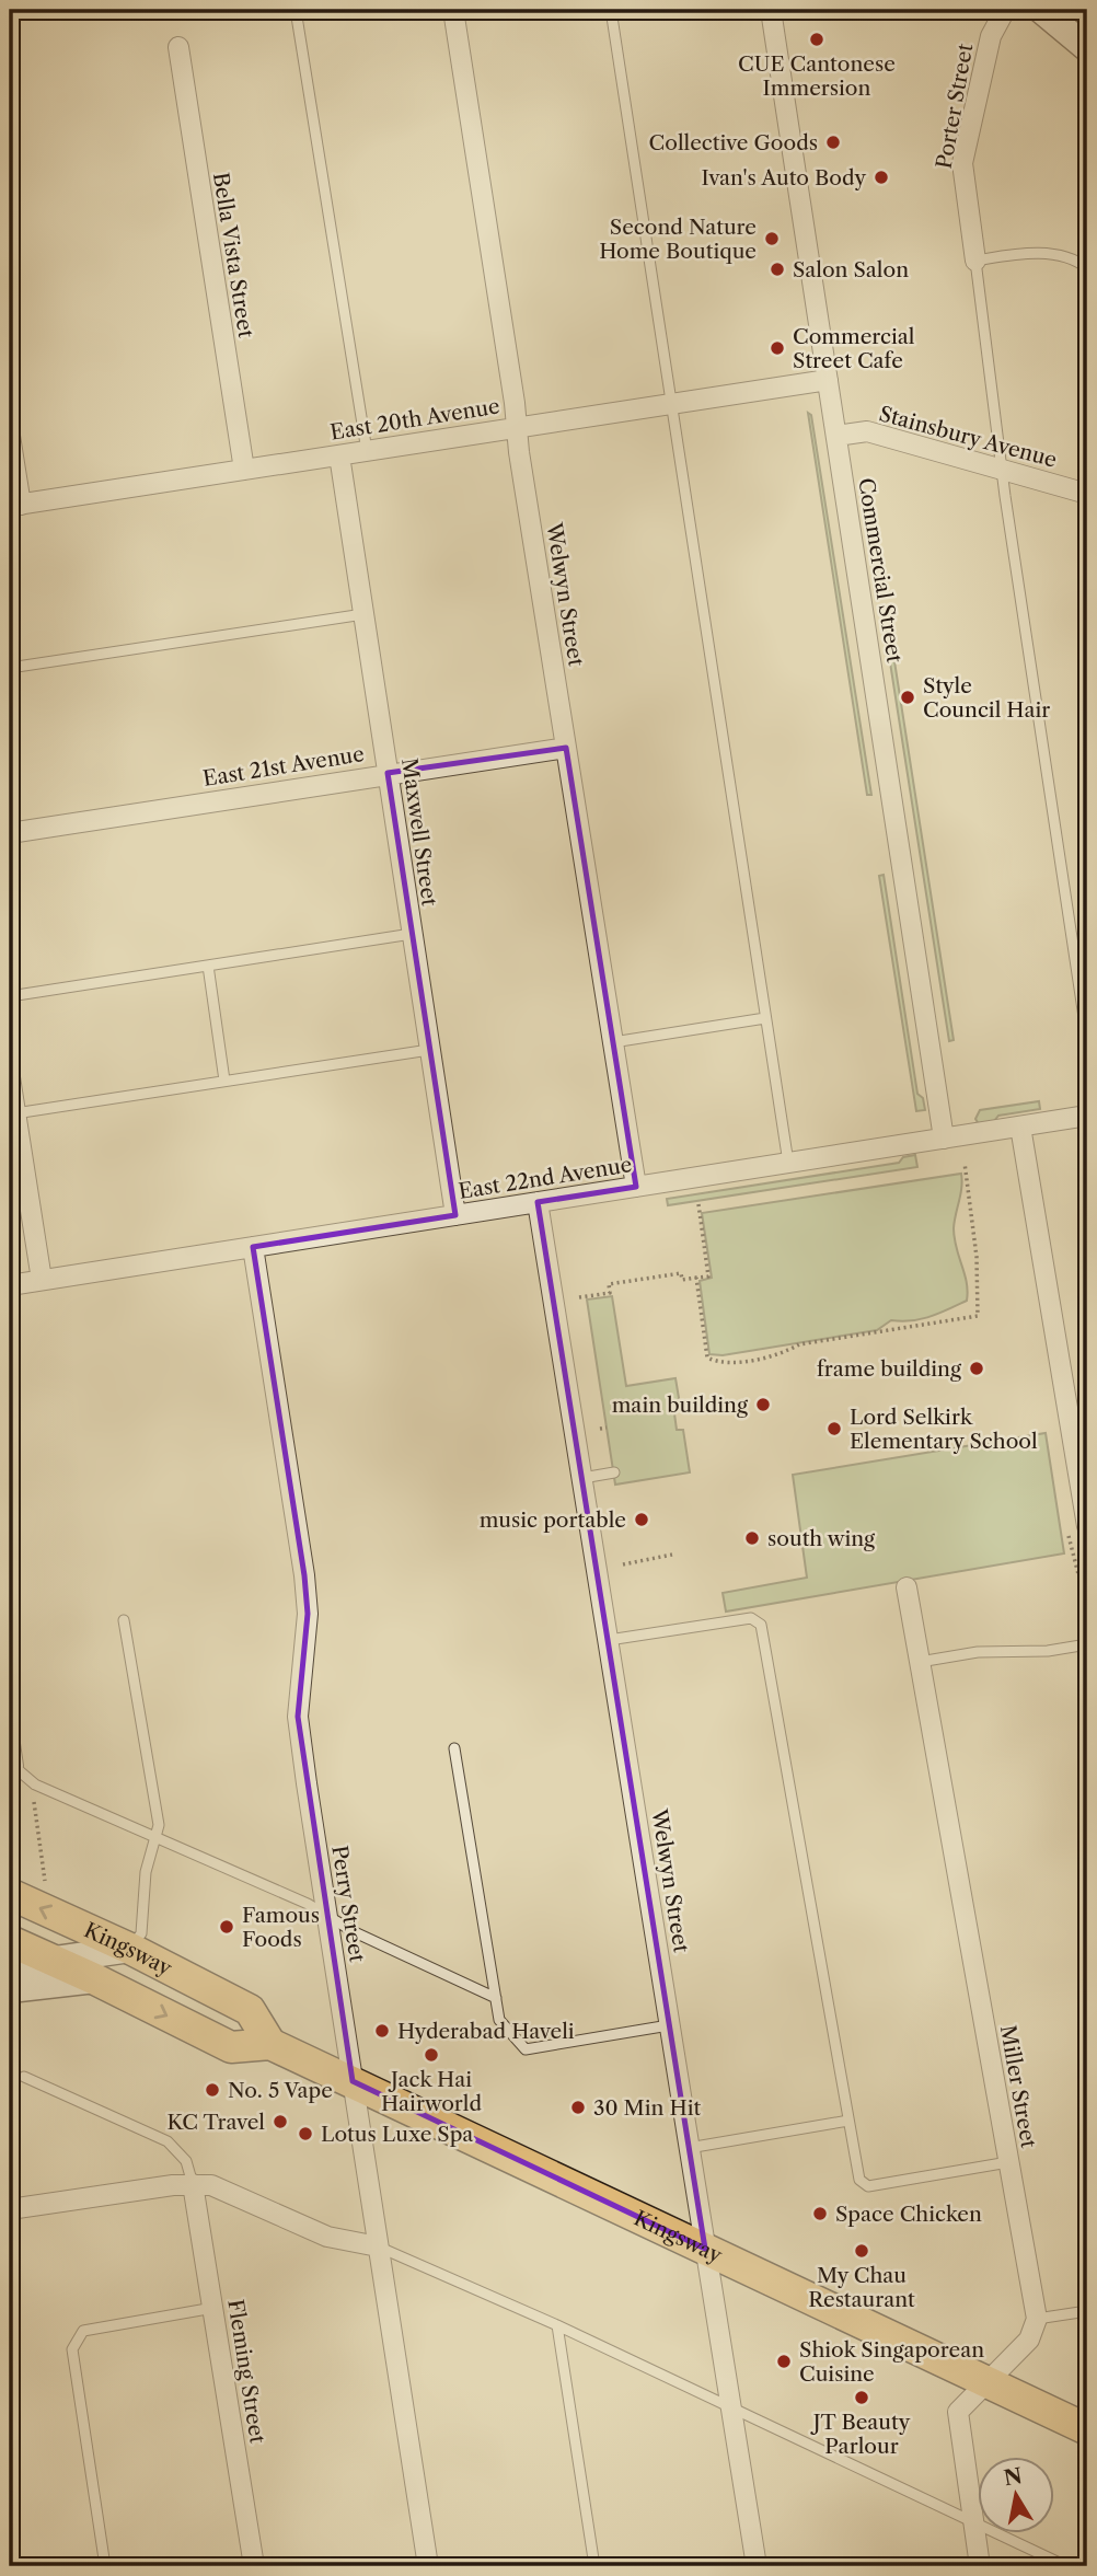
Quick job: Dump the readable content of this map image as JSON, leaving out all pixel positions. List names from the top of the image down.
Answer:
{
  "streets": {
    "main road": ["Kingsway"],
    "street": [
      "Porter Street",
      "Bella Vista Street",
      "East 20th Avenue",
      "Stainsbury Avenue",
      "Commercial Street",
      "Welwyn Street",
      "East 21st Avenue",
      "Maxwell Street",
      "East 22nd Avenue",
      "Perry Street",
      "Miller Street",
      "Fleming Street"
    ]
  },
  "crossings": [
    ["Bella Vista Street", "East 20th Avenue"],
    ["East 20th Avenue", "Commercial Street"],
    ["East 20th Avenue", "Welwyn Street"],
    ["East 20th Avenue", "Maxwell Street"],
    ["Stainsbury Avenue", "Commercial Street"],
    ["Commercial Street", "East 22nd Avenue"],
    ["Welwyn Street", "East 21st Avenue"],
    ["Welwyn Street", "East 22nd Avenue"],
    ["Welwyn Street", "Kingsway"],
    ["East 21st Avenue", "Maxwell Street"],
    ["Maxwell Street", "East 22nd Avenue"],
    ["East 22nd Avenue", "Perry Street"],
    ["Perry Street", "Kingsway"]
  ],
  "places": [
    "CUE Cantonese Immersion",
    "Collective Goods",
    "Ivan's Auto Body",
    "Second Nature Home Boutique",
    "Salon Salon",
    "Commercial Street Cafe",
    "Style Council Hair",
    "frame building",
    "main building",
    "Lord Selkirk Elementary School",
    "music portable",
    "south wing",
    "Famous Foods",
    "Hyderabad Haveli",
    "Jack Hai Hairworld",
    "No. 5 Vape",
    "30 Min Hit",
    "KC Travel",
    "Lotus Luxe Spa",
    "Space Chicken",
    "My Chau Restaurant",
    "Shiok Singaporean Cuisine",
    "JT Beauty Parlour"
  ],
  "north": "top"
}
